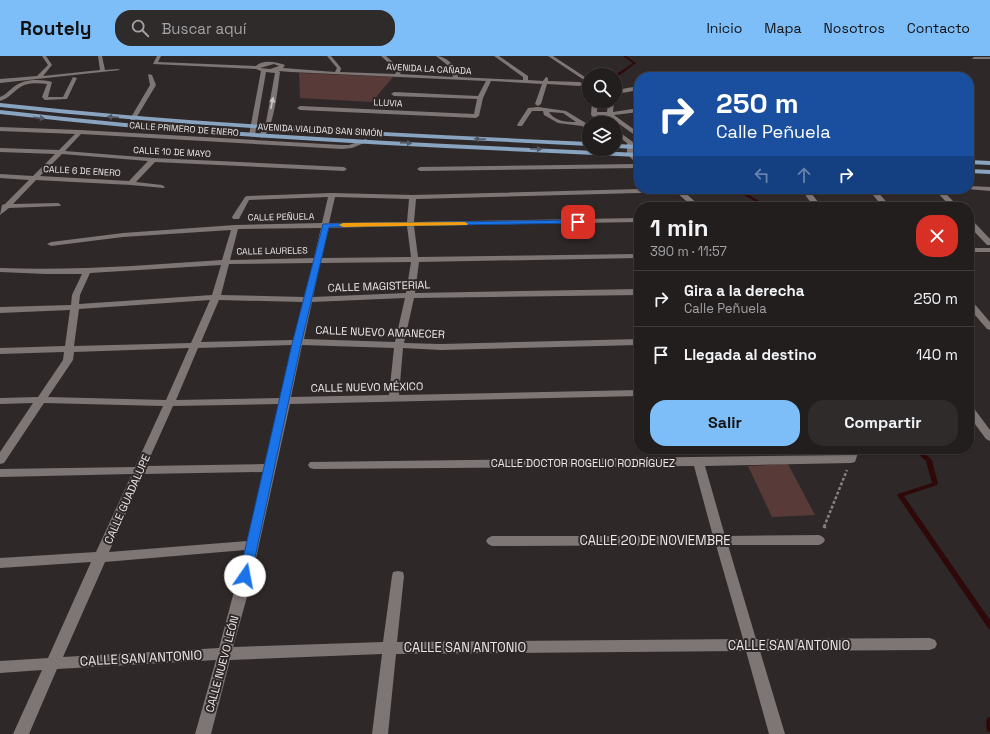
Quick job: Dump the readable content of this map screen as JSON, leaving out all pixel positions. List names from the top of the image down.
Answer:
{
  "streets": {
    "main road": ["AVENIDA VIALIDAD SAN SIMÓN"],
    "street": [
      "AVENIDA LA CAÑADA",
      "LLUVIA",
      "CALLE PRIMERO DE ENERO",
      "CALLE 10 DE MAYO",
      "CALLE 6 DE ENERO",
      "CALLE PEÑUELA",
      "CALLE LAURELES",
      "CALLE MAGISTERIAL",
      "CALLE NUEVO AMANECER",
      "CALLE NUEVO MÉXICO",
      "CALLE DOCTOR ROGELIO RODRÍGUEZ",
      "CALLE GUADALUPE",
      "CALLE 20 DE NOVIEMBRE",
      "CALLE SAN ANTONIO",
      "CALLE NUEVO LEÓN"
    ]
  },
  "crossings": [
    ["CALLE PRIMERO DE ENERO", "AVENIDA VIALIDAD SAN SIMÓN"],
    ["CALLE PEÑUELA", "CALLE GUADALUPE"],
    ["CALLE PEÑUELA", "CALLE NUEVO LEÓN"],
    ["CALLE LAURELES", "CALLE GUADALUPE"],
    ["CALLE LAURELES", "CALLE NUEVO LEÓN"],
    ["CALLE MAGISTERIAL", "CALLE GUADALUPE"],
    ["CALLE MAGISTERIAL", "CALLE NUEVO LEÓN"],
    ["CALLE NUEVO AMANECER", "CALLE GUADALUPE"],
    ["CALLE NUEVO AMANECER", "CALLE NUEVO LEÓN"],
    ["CALLE NUEVO MÉXICO", "CALLE GUADALUPE"],
    ["CALLE NUEVO MÉXICO", "CALLE NUEVO LEÓN"],
    ["CALLE GUADALUPE", "CALLE SAN ANTONIO"],
    ["CALLE SAN ANTONIO", "CALLE NUEVO LEÓN"]
  ],
  "page": {
    "header": "Routely",
    "search": "Buscar aquí",
    "nav": [
      "Inicio",
      "Mapa",
      "Nosotros",
      "Contacto"
    ],
    "turn": ["250 m", "Calle Peñuela"],
    "heading": ["1 min", "390 m · 11:57"],
    "list": [
      {
        "name": "Gira a la derecha",
        "note": "Calle Peñuela",
        "value": "250 m"
      },
      {
        "name": "Llegada al destino",
        "value": "140 m"
      }
    ],
    "buttons": ["Salir", "Compartir"]
  }
}
